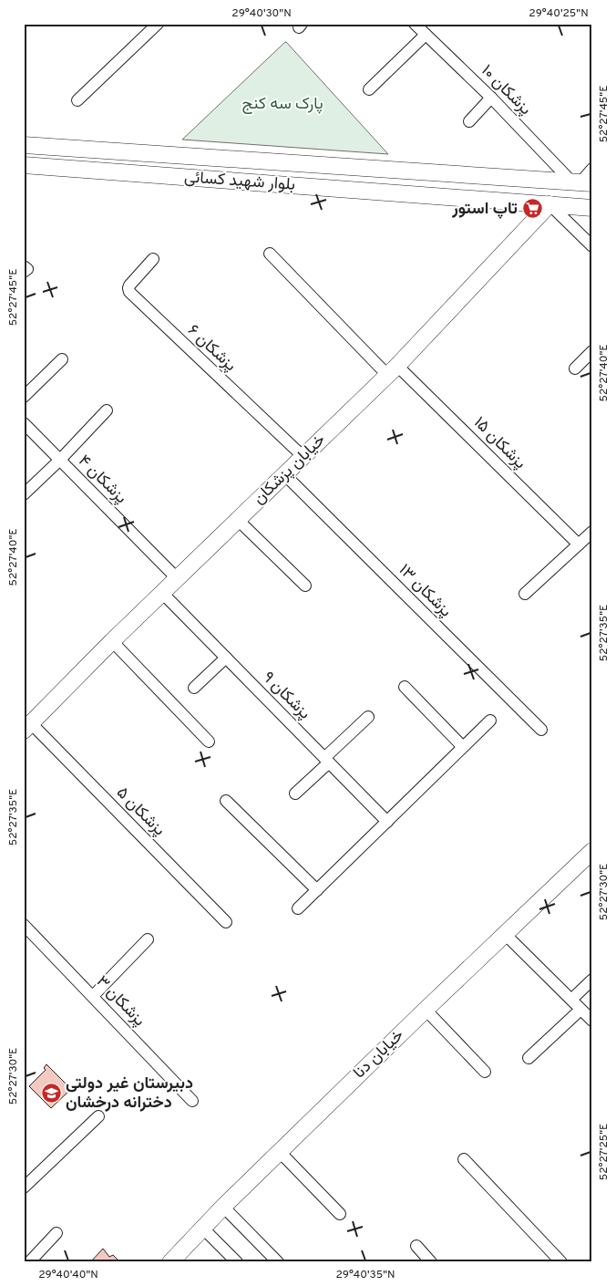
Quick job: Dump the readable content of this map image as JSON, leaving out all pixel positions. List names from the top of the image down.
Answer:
{
  "streets": {
    "street": [
      "۱۰ پزشکان",
      "بلوار شهید کسائی",
      "۶ پزشکان",
      "۱۵ پزشکان",
      "خیابان پزشکان",
      "۴ پزشکان",
      "۱۳ پزشکان",
      "۹ پزشکان",
      "۵ پزشکان",
      "۳ پزشکان",
      "خیابان دنا"
    ]
  },
  "crossings": [
    ["۱۰ پزشکان", "بلوار شهید کسائی"],
    ["بلوار شهید کسائی", "خیابان پزشکان"],
    ["۶ پزشکان", "خیابان پزشکان"],
    ["۱۵ پزشکان", "خیابان پزشکان"],
    ["خیابان پزشکان", "۴ پزشکان"],
    ["خیابان پزشکان", "۱۳ پزشکان"],
    ["خیابان پزشکان", "۹ پزشکان"],
    ["خیابان پزشکان", "۵ پزشکان"]
  ],
  "parks": ["پارک سه کنج"],
  "places": {
    "supermarket": ["تاپ استور"],
    "school or university": ["دبیرستان غیر دولتی دخترانه درخشان"]
  },
  "coordinates": [
    "29°40'30\"N",
    "29°40'25\"N",
    "52°27'45\"E",
    "52°27'40\"E",
    "52°27'35\"E",
    "52°27'30\"E",
    "52°27'25\"E",
    "29°40'40\"N",
    "29°40'35\"N"
  ]
}
